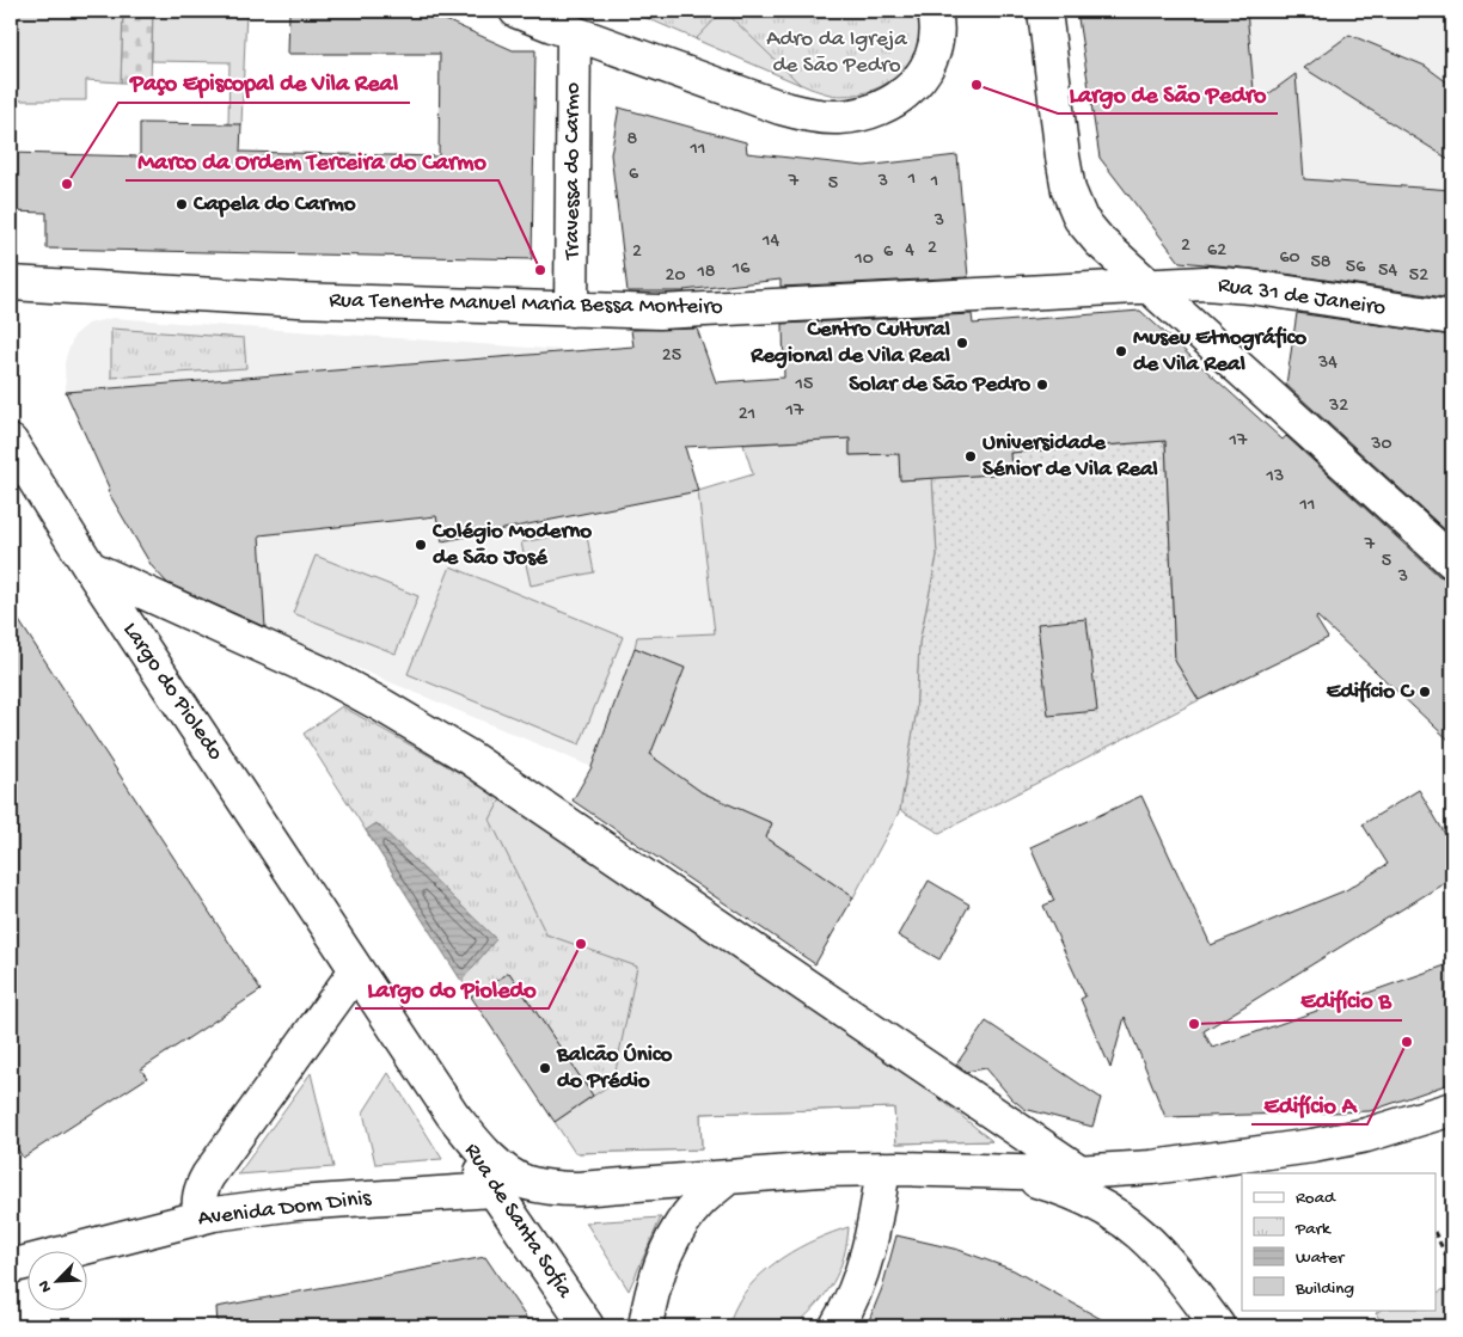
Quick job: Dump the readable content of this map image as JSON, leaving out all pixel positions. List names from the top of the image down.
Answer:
{
  "streets": {
    "street": [
      "Travessa do Carmo",
      "Rua 31 de Janeiro",
      "Rua Tenente Manuel Maria Bessa Monteiro",
      "Largo do Pioledo",
      "Avenida Dom Dinis",
      "Rua de Santa Sofia"
    ]
  },
  "crossings": [
    ["Travessa do Carmo", "Rua Tenente Manuel Maria Bessa Monteiro"],
    ["Rua 31 de Janeiro", "Rua Tenente Manuel Maria Bessa Monteiro"],
    ["Largo do Pioledo", "Rua de Santa Sofia"],
    ["Avenida Dom Dinis", "Rua de Santa Sofia"]
  ],
  "parks": ["Adro da Igreja de São Pedro"],
  "places": [
    "Largo de São Pedro",
    "Paço Episcopal de Vila Real",
    "Capela do Carmo",
    "Marco da Ordem Terceira do Carmo",
    "Centro Cultural Regional de Vila Real",
    "Museu Etnográfico de Vila Real",
    "Solar de São Pedro",
    "Universidade Sénior de Vila Real",
    "Colégio Moderno de São José",
    "Edifício C",
    "Largo do Pioledo",
    "Edifício B",
    "Edifício A",
    "Balcão Único do Prédio"
  ],
  "house_numbers": [
    "8",
    "11",
    "6",
    "1",
    "7",
    "3",
    "1",
    "5",
    "3",
    "14",
    "2",
    "2",
    "4",
    "62",
    "2",
    "6",
    "60",
    "10",
    "58",
    "56",
    "16",
    "54",
    "18",
    "20",
    "52",
    "25",
    "34",
    "15",
    "32",
    "17",
    "21",
    "17",
    "30",
    "13",
    "11",
    "7",
    "5",
    "3"
  ],
  "legend": [
    "Road",
    "Park",
    "Water",
    "Building"
  ],
  "north": "bottom left"
}
